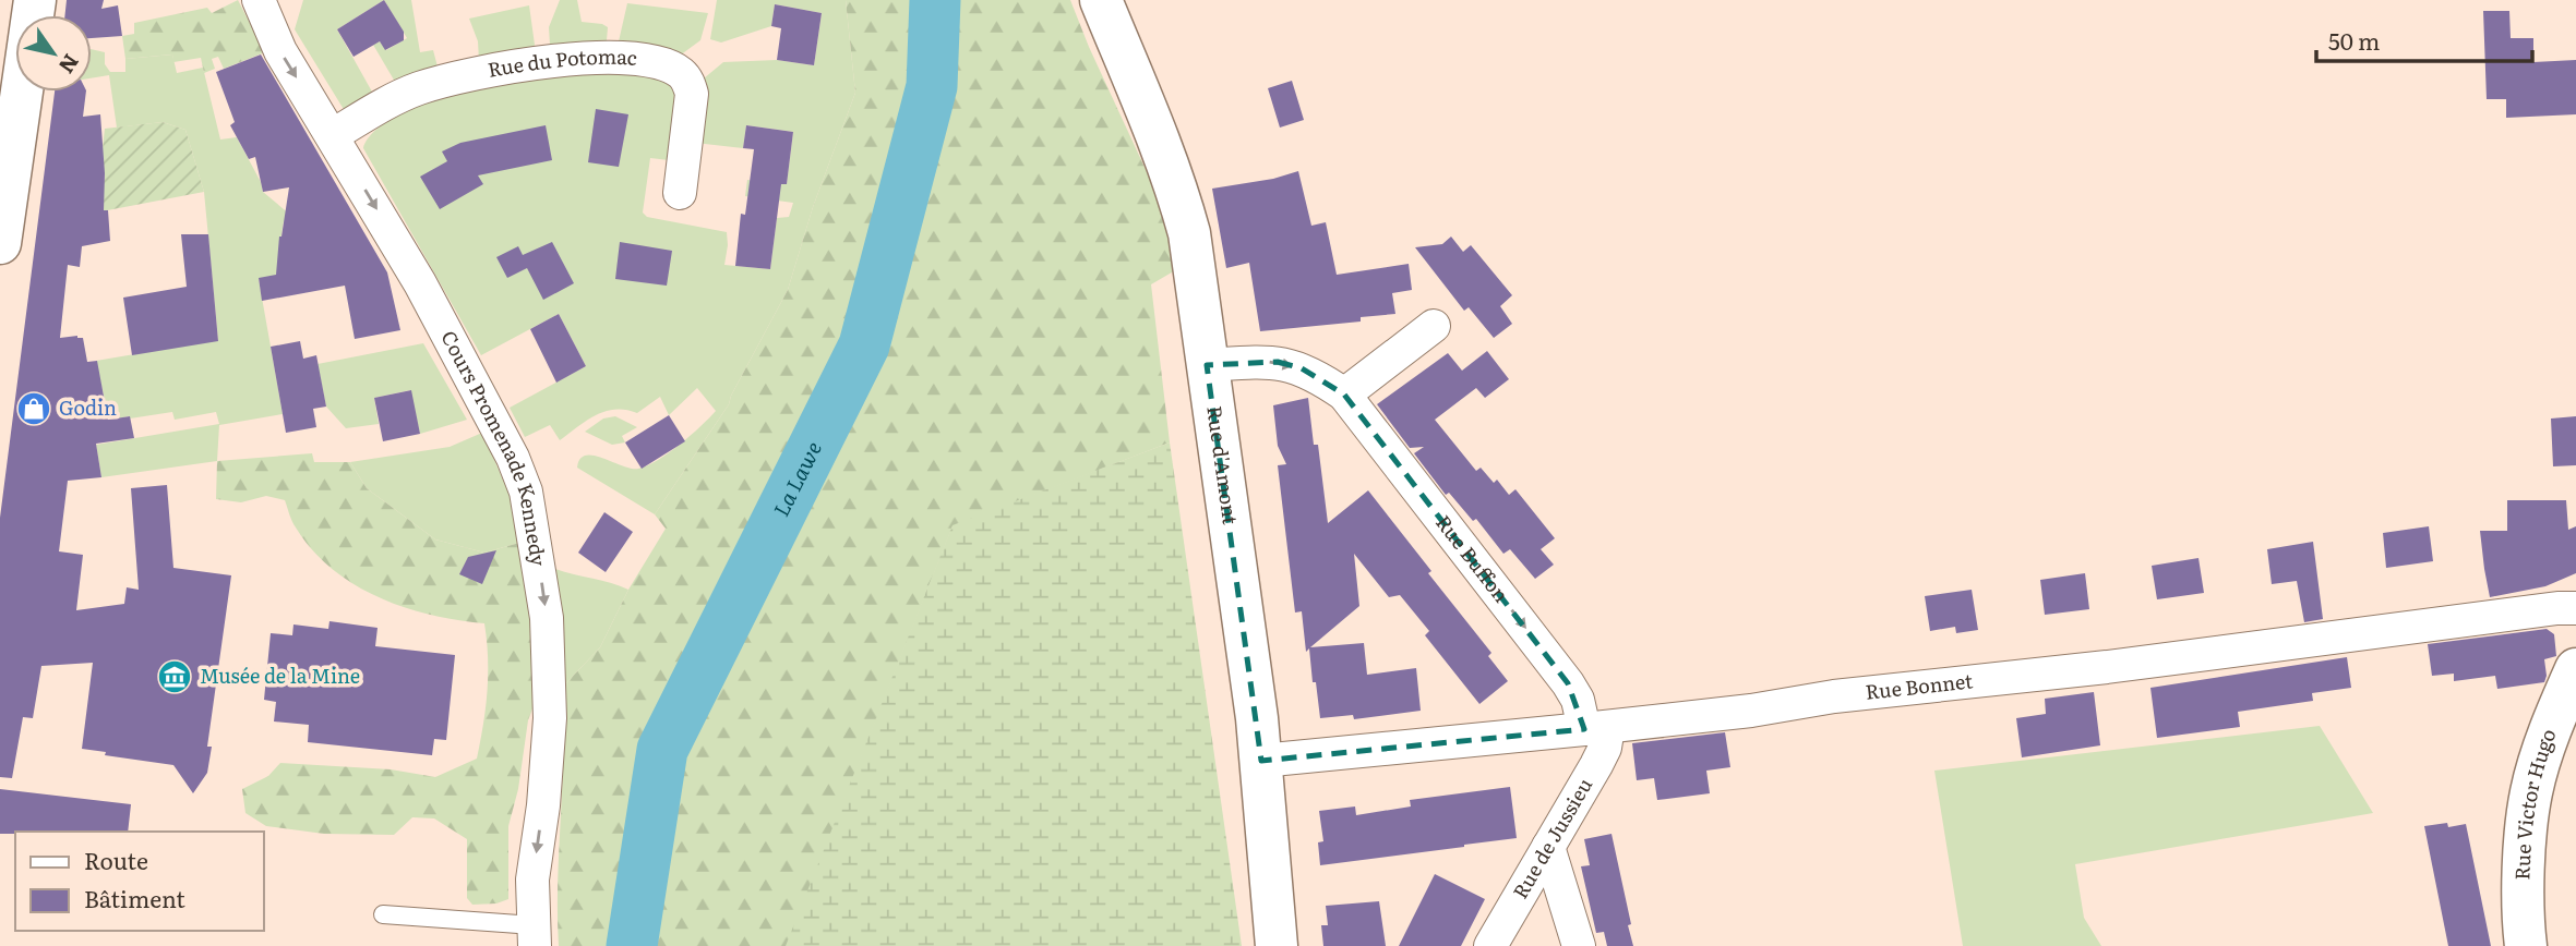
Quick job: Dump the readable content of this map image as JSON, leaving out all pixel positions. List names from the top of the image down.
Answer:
{
  "streets": {
    "street": [
      "Rue du Potomac",
      "Cours Promenade Kennedy",
      "Rue d'Amont",
      "Rue Buffon",
      "Rue Bonnet",
      "Rue Victor Hugo",
      "Rue de Jussieu"
    ]
  },
  "crossings": [
    ["Rue du Potomac", "Cours Promenade Kennedy"],
    ["Rue d'Amont", "Rue Buffon"],
    ["Rue d'Amont", "Rue Bonnet"],
    ["Rue Buffon", "Rue Bonnet"],
    ["Rue Buffon", "Rue de Jussieu"],
    ["Rue Bonnet", "Rue de Jussieu"]
  ],
  "one_way": ["Cours Promenade Kennedy", "Rue Buffon"],
  "water": ["La Lawe"],
  "places": {
    "shop": ["Godin"],
    "museum": ["Musée de la Mine"]
  },
  "legend": ["Route", "Bâtiment"],
  "scale_bar": "50 m",
  "north": "bottom right"
}
